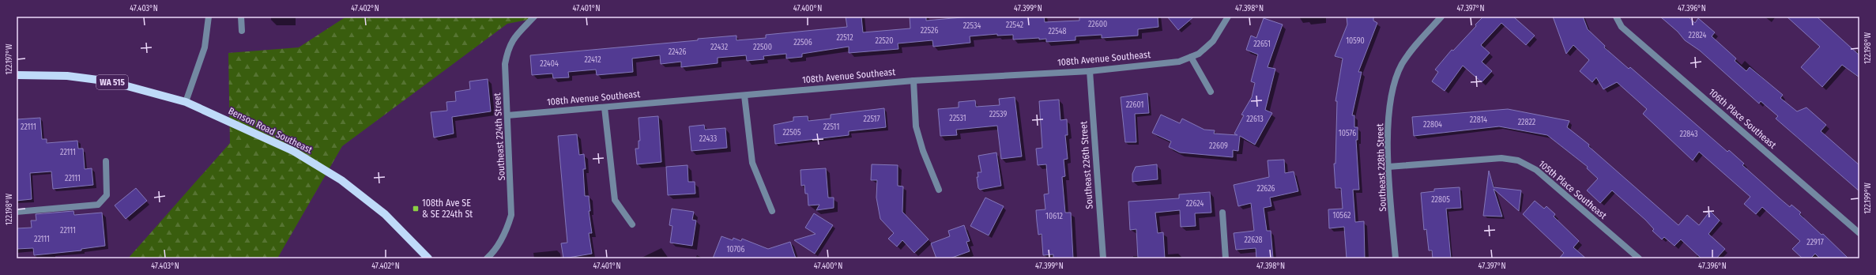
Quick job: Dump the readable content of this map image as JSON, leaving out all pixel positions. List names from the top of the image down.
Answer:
{
  "streets": {
    "main road": ["WA 515", "Benson Road Southeast"],
    "street": [
      "108th Avenue Southeast",
      "106th Place Southeast",
      "Southeast 224th Street",
      "Southeast 226th Street",
      "Southeast 228th Street",
      "105th Place Southeast"
    ]
  },
  "crossings": [
    ["108th Avenue Southeast", "Southeast 224th Street"],
    ["108th Avenue Southeast", "Southeast 226th Street"],
    ["WA 515", "Benson Road Southeast"],
    ["Southeast 228th Street", "105th Place Southeast"]
  ],
  "places": {
    "transit": ["108th Ave SE & SE 224th St"]
  },
  "house_numbers": [
    "22600",
    "22542",
    "22534",
    "22526",
    "22548",
    "22824",
    "22512",
    "22520",
    "10590",
    "22506",
    "22651",
    "22432",
    "22500",
    "22426",
    "22412",
    "22404",
    "22601",
    "22539",
    "22531",
    "22517",
    "22613",
    "22814",
    "22822",
    "22804",
    "22111",
    "22511",
    "22505",
    "10576",
    "22843",
    "22433",
    "22609",
    "22111",
    "22111",
    "22626",
    "22805",
    "22624",
    "10562",
    "10612",
    "22111",
    "22111",
    "22628",
    "22917",
    "10706"
  ],
  "coordinates": [
    "47.403°N",
    "47.402°N",
    "47.401°N",
    "47.400°N",
    "47.399°N",
    "47.398°N",
    "47.397°N",
    "47.396°N",
    "122.198°W",
    "122.197°W",
    "122.199°W"
  ]
}
